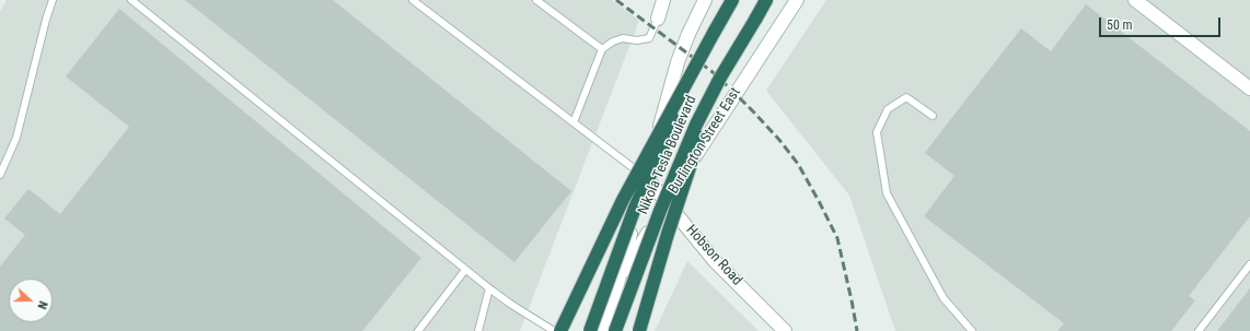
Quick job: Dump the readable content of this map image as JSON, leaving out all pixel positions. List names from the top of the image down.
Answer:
{
  "streets": {
    "highway": ["Nikola Tesla Boulevard"],
    "main road": ["Burlington Street East", "Hobson Road"]
  },
  "crossings": [
    ["Burlington Street East", "Hobson Road"]
  ],
  "scale_bar": "50 m",
  "north": "right"
}
